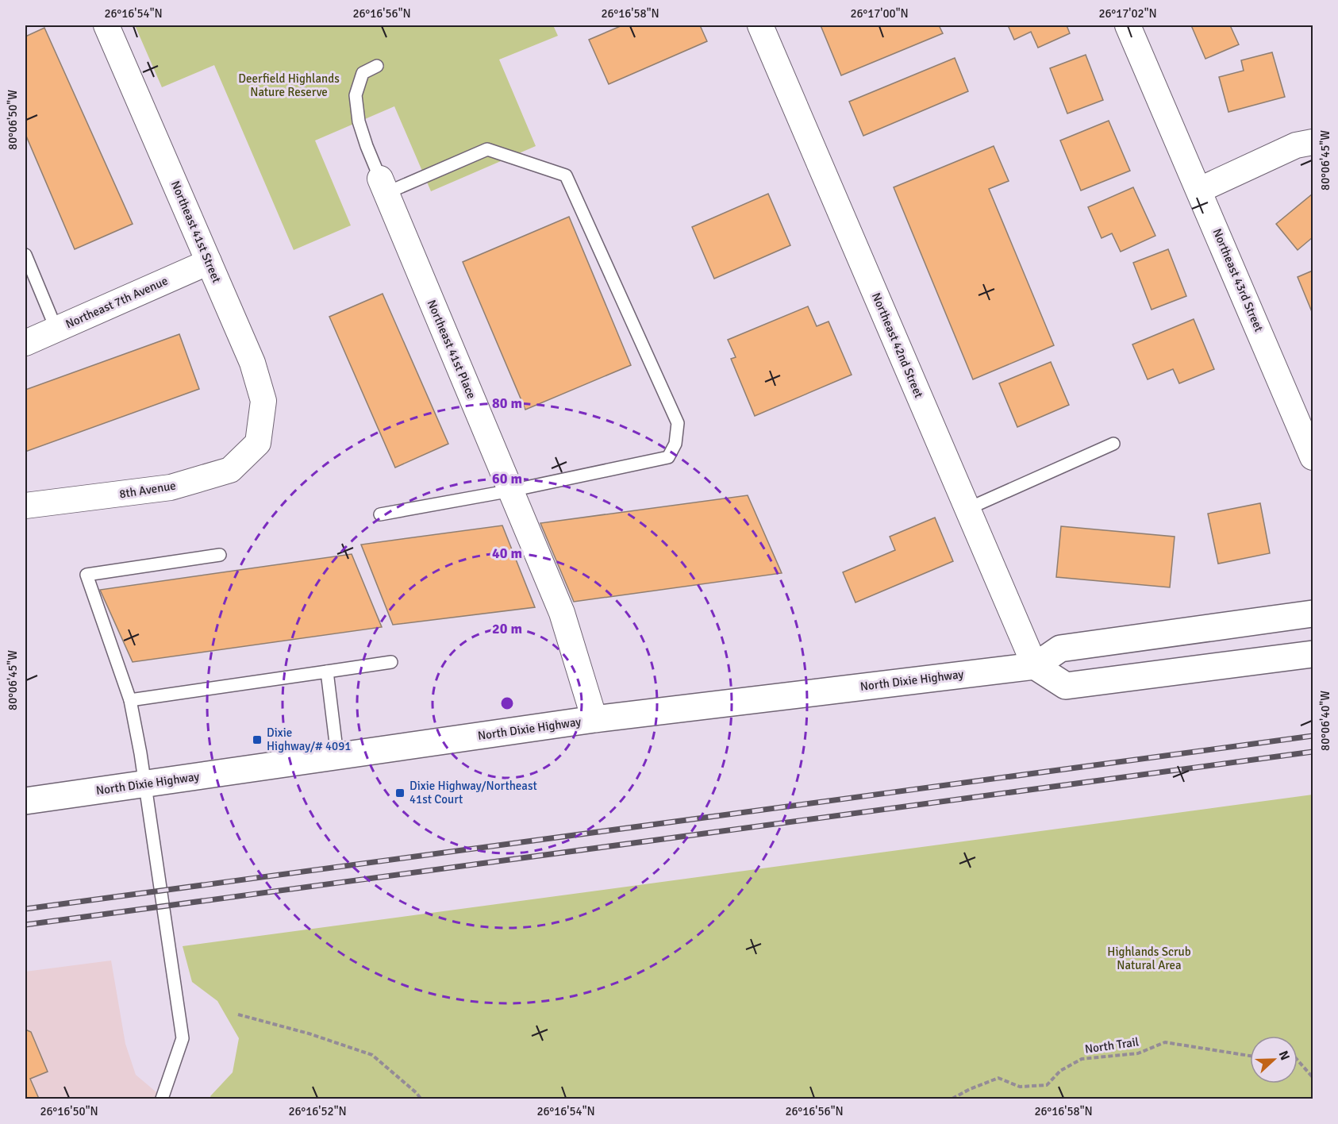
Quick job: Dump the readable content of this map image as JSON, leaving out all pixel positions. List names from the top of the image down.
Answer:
{
  "streets": {
    "main road": ["North Dixie Highway"],
    "street": [
      "Northeast 41st Street",
      "Northeast 43rd Street",
      "Northeast 7th Avenue",
      "Northeast 42nd Street",
      "Northeast 41st Place",
      "8th Avenue"
    ],
    "path": ["North Trail"]
  },
  "crossings": [
    ["Northeast 41st Street", "Northeast 7th Avenue"],
    ["Northeast 41st Street", "8th Avenue"],
    ["Northeast 42nd Street", "North Dixie Highway"],
    ["Northeast 41st Place", "North Dixie Highway"]
  ],
  "parks": ["Deerfield Highlands Nature Reserve", "Highlands Scrub Natural Area"],
  "places": {
    "transit": ["Dixie Highway/# 4091", "Dixie Highway/Northeast 41st Court"]
  },
  "north": "right",
  "coordinates": [
    "26°16'54\"N",
    "26°16'56\"N",
    "26°16'58\"N",
    "26°17'00\"N",
    "26°17'02\"N",
    "80°06'50\"W",
    "80°06'45\"W",
    "80°06'40\"W",
    "26°16'50\"N",
    "26°16'52\"N"
  ],
  "rings": [
    "80 m",
    "60 m",
    "40 m",
    "20 m"
  ]
}
